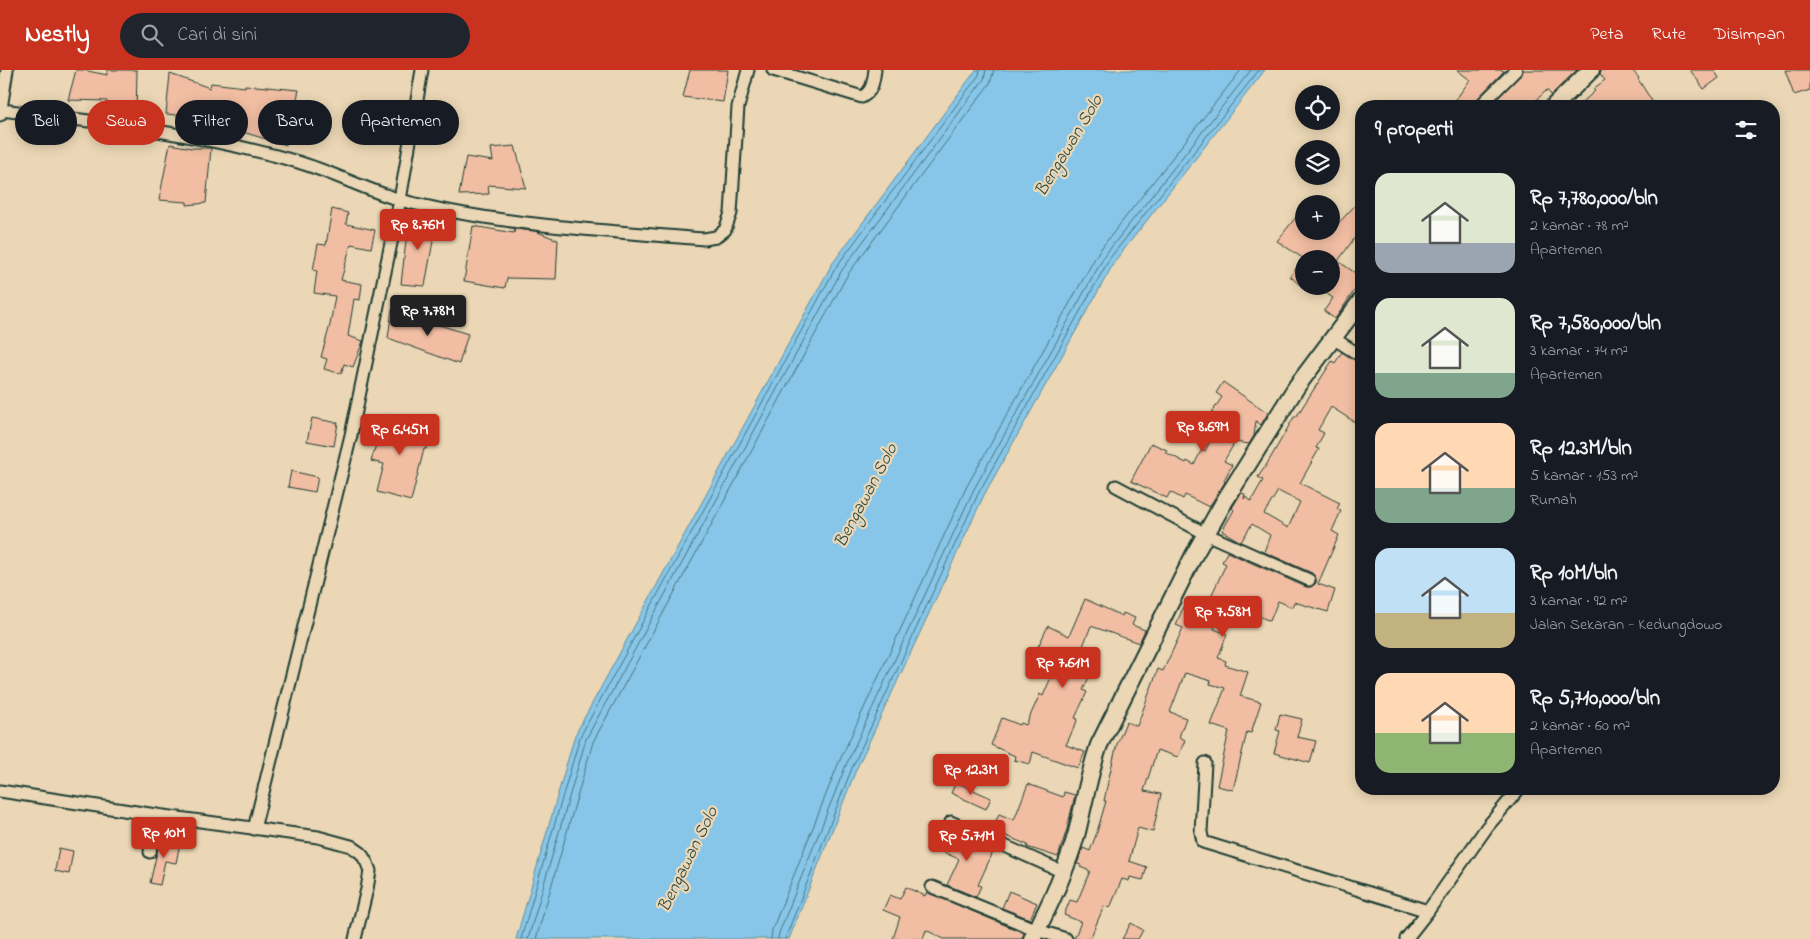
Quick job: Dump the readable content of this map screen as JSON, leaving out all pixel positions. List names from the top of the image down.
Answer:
{
  "water": ["Bengawan Solo"],
  "page": {
    "header": "Nestly",
    "search": "Cari di sini",
    "nav": ["Peta", "Rute", "Disimpan"],
    "map_buttons": ["+", "−"],
    "chip": [
      "Beli",
      "Sewa",
      "Filter",
      "Baru",
      "Apartemen"
    ],
    "heading": "9 properti",
    "list": [
      {
        "name": "Rp 7,780,000/bln",
        "note": "2 kamar · 78 m² · Apartemen"
      },
      {
        "name": "Rp 7,580,000/bln",
        "note": "3 kamar · 74 m² · Apartemen"
      },
      {
        "name": "Rp 12.3M/bln",
        "note": "5 kamar · 153 m² · Rumah"
      },
      {
        "name": "Rp 10M/bln",
        "note": "3 kamar · 92 m² · Jalan Sekaran - Kedungdowo"
      },
      {
        "name": "Rp 5,710,000/bln",
        "note": "2 kamar · 60 m² · Apartemen"
      }
    ],
    "price": [
      "Rp 8.76M",
      "Rp 7.78M",
      "Rp 8.69M",
      "Rp 6.45M",
      "Rp 7.58M",
      "Rp 7.61M",
      "Rp 12.3M",
      "Rp 10M",
      "Rp 5.71M"
    ]
  }
}
